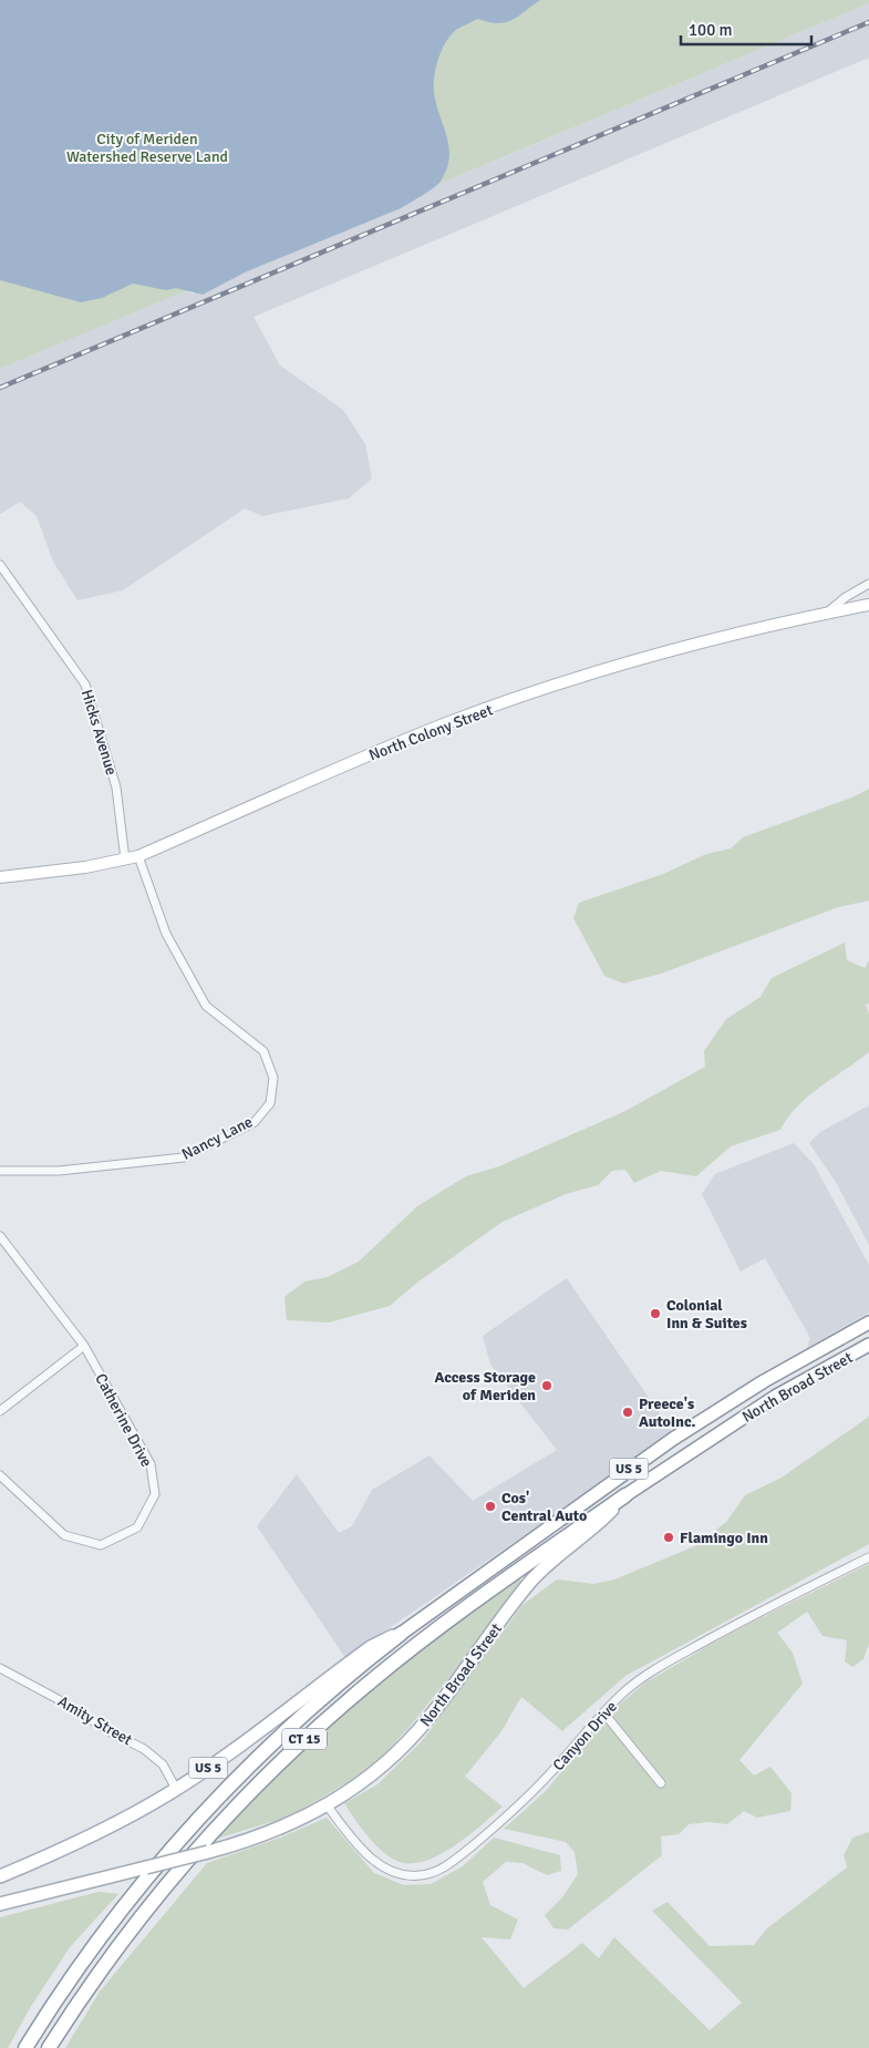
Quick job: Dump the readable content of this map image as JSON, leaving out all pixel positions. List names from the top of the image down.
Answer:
{
  "streets": {
    "highway": ["CT 15"],
    "main road": ["North Colony Street", "North Broad Street", "US 5"],
    "street": [
      "Hicks Avenue",
      "Nancy Lane",
      "Catherine Drive",
      "Amity Street",
      "Canyon Drive"
    ]
  },
  "crossings": [
    ["Hicks Avenue", "North Colony Street"],
    ["North Colony Street", "Nancy Lane"],
    ["North Broad Street", "Amity Street"],
    ["North Broad Street", "Canyon Drive"],
    ["North Broad Street", "CT 15"]
  ],
  "parks": ["City of Meriden Watershed Reserve Land"],
  "places": [
    "Colonial Inn & Suites",
    "Access Storage of Meriden",
    "Preece's AutoInc.",
    "Cos' Central Auto",
    "Flamingo Inn"
  ],
  "scale_bar": "100 m"
}
